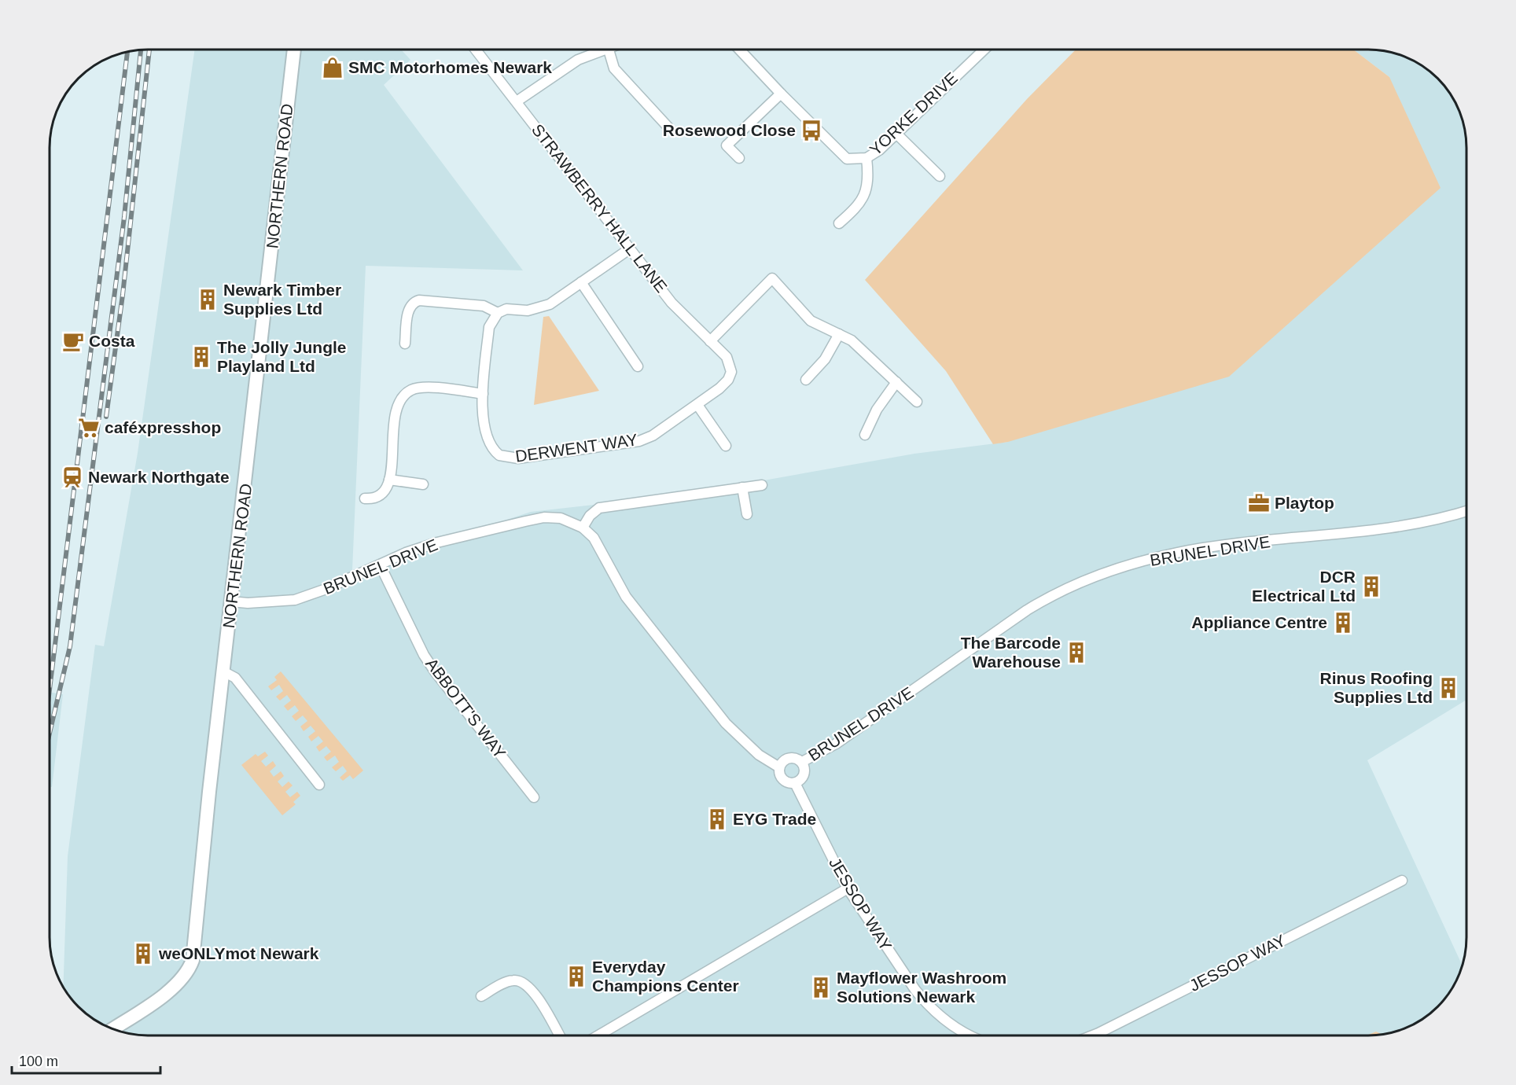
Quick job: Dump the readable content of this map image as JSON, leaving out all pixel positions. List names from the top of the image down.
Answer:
{
  "streets": {
    "street": [
      "YORKE DRIVE",
      "NORTHERN ROAD",
      "STRAWBERRY HALL LANE",
      "DERWENT WAY",
      "BRUNEL DRIVE",
      "ABBOTT'S WAY",
      "JESSOP WAY"
    ]
  },
  "crossings": [
    ["NORTHERN ROAD", "BRUNEL DRIVE"],
    ["STRAWBERRY HALL LANE", "DERWENT WAY"],
    ["BRUNEL DRIVE", "ABBOTT'S WAY"],
    ["BRUNEL DRIVE", "JESSOP WAY"]
  ],
  "places": {
    "shop": ["SMC Motorhomes Newark"],
    "bus stop": ["Rosewood Close"],
    "building": [
      "Newark Timber Supplies Ltd",
      "The Jolly Jungle Playland Ltd",
      "DCR Electrical Ltd",
      "Appliance Centre",
      "The Barcode Warehouse",
      "Rinus Roofing Supplies Ltd",
      "EYG Trade",
      "weONLYmot Newark",
      "Everyday Champions Center",
      "Mayflower Washroom Solutions Newark"
    ],
    "cafe": ["Costa"],
    "supermarket": ["caféxpresshop"],
    "station": ["Newark Northgate"],
    "office": ["Playtop"]
  },
  "scale_bar": "100 m"
}
